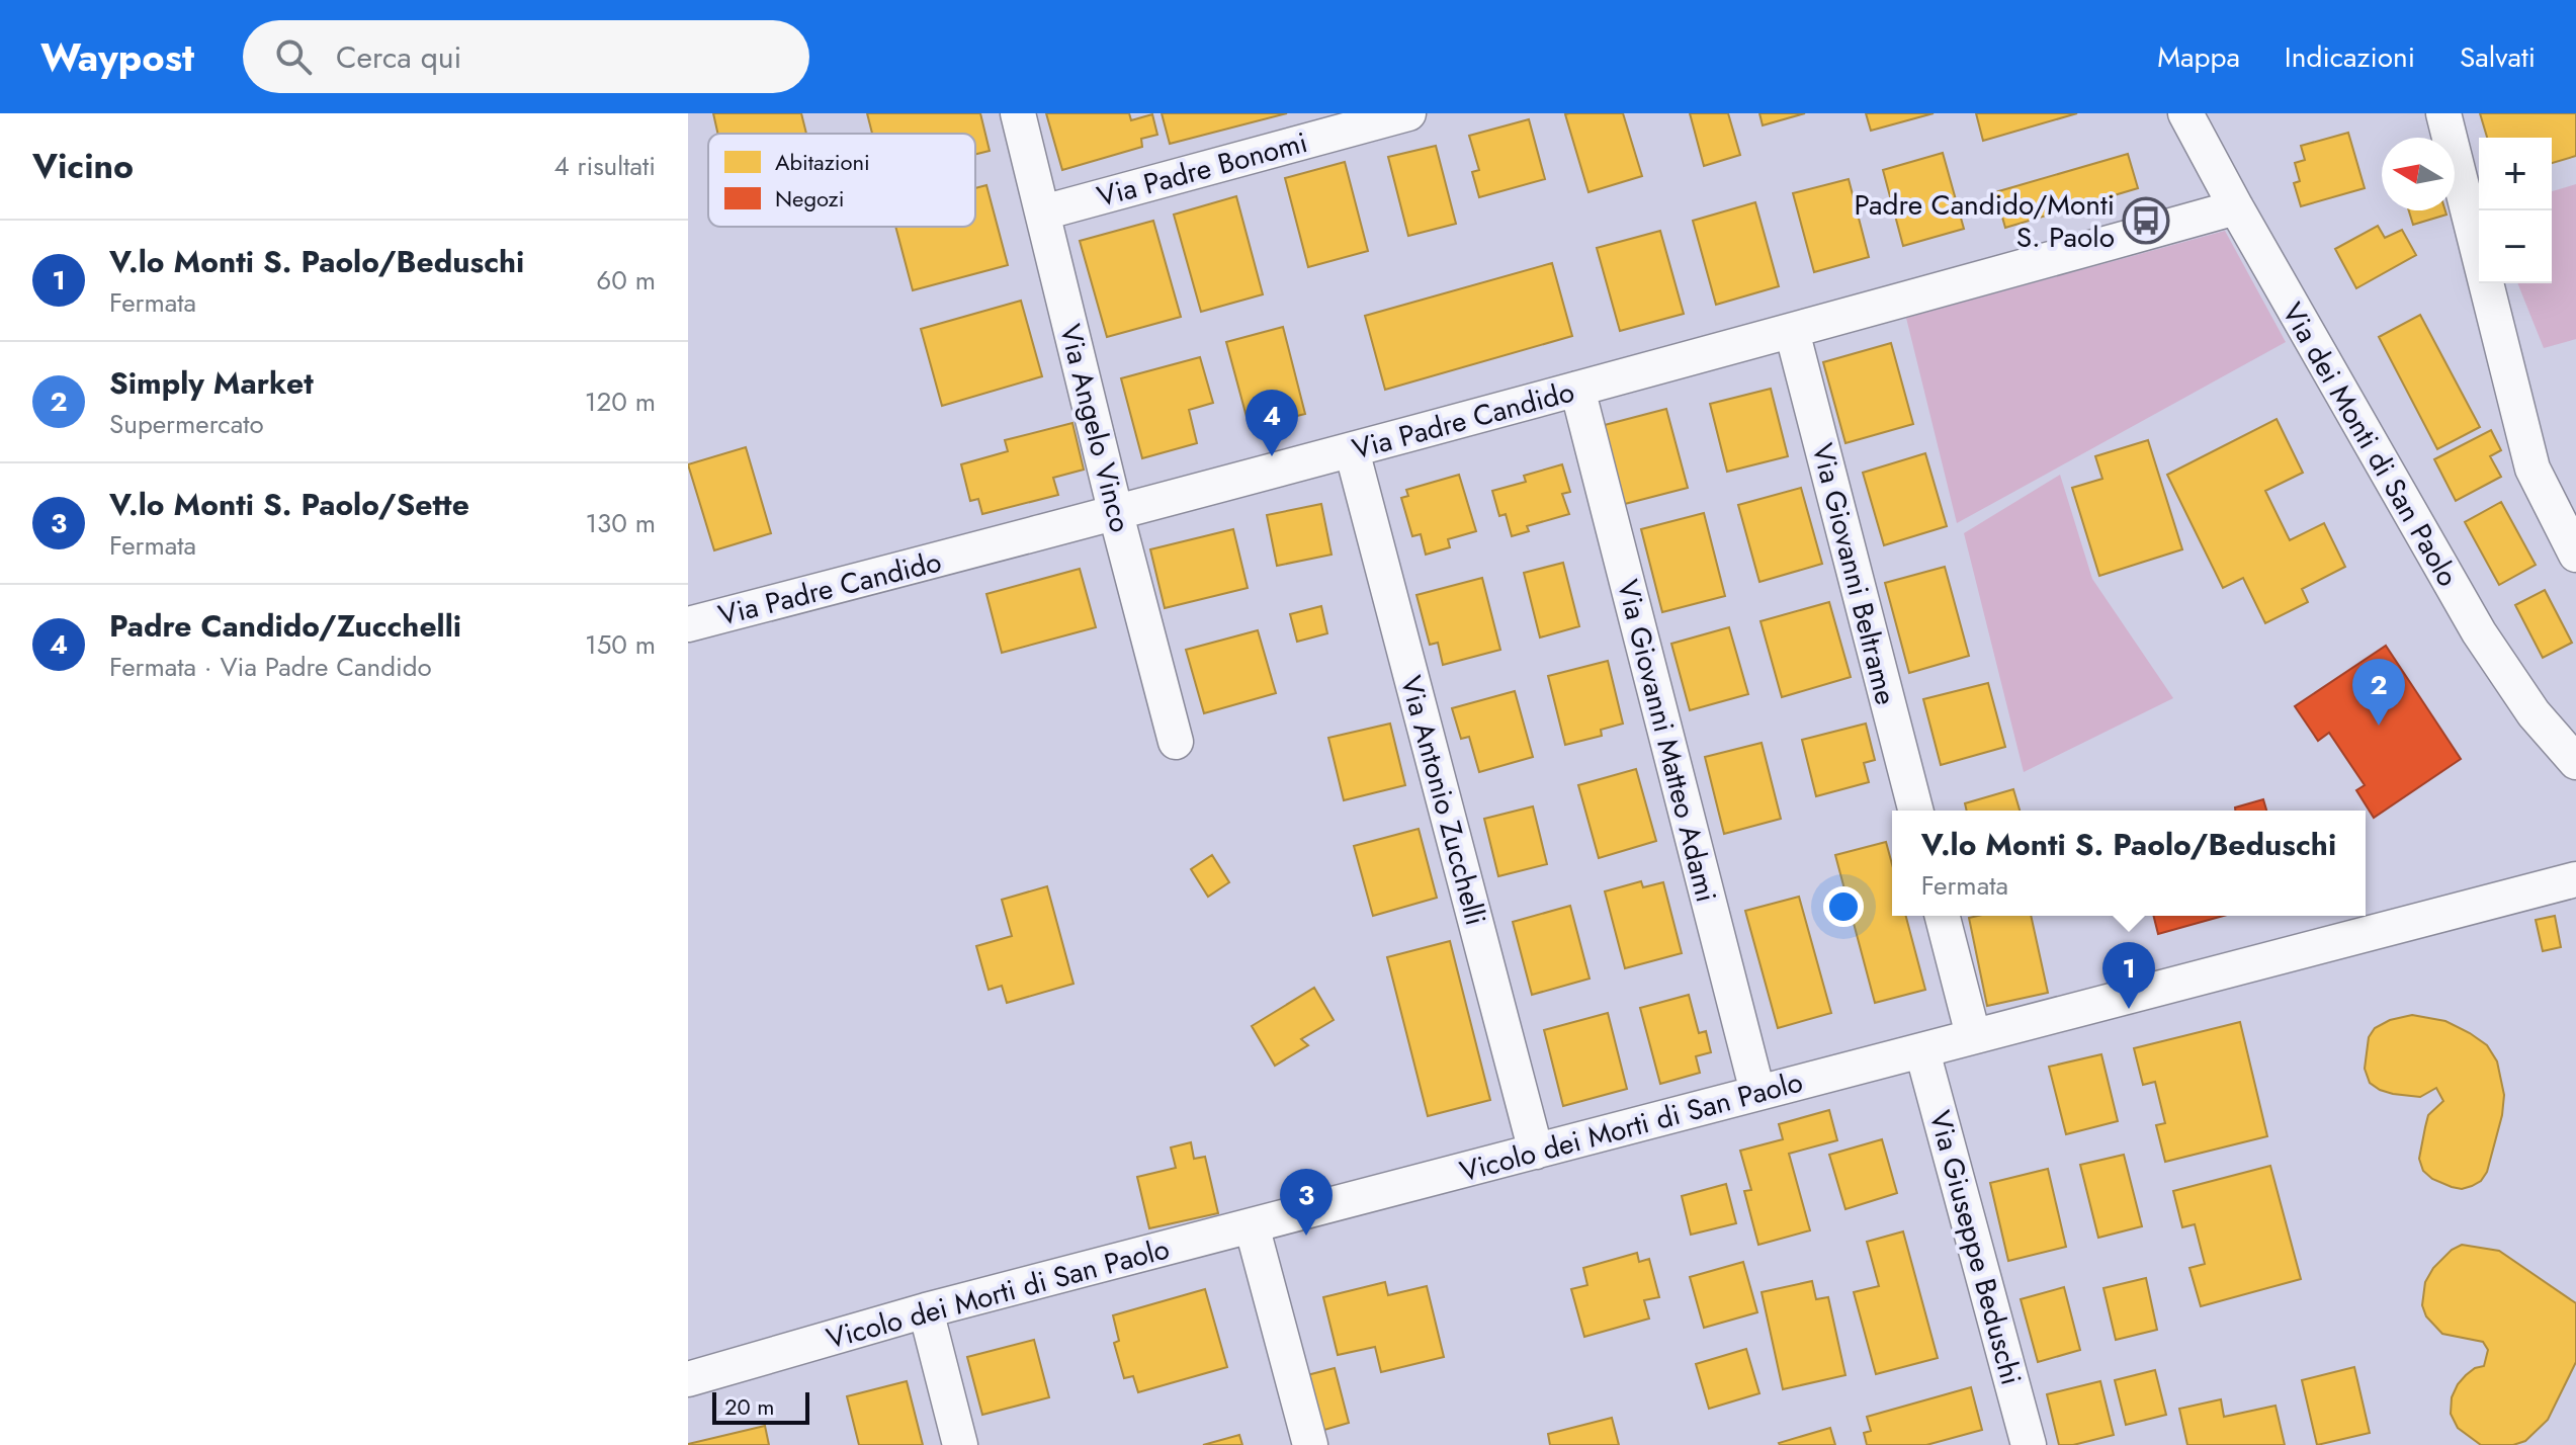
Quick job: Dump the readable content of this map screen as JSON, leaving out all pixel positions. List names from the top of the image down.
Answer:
{
  "streets": {
    "street": [
      "Via Padre Bonomi",
      "Via Padre Candido",
      "Via Angelo Vinco",
      "Via dei Monti di San Paolo",
      "Via Giovanni Beltrame",
      "Via Giovanni Matteo Adami",
      "Via Antonio Zucchelli",
      "Vicolo dei Morti di San Paolo",
      "Via Giuseppe Beduschi"
    ]
  },
  "crossings": [
    ["Via Padre Bonomi", "Via Angelo Vinco"],
    ["Via Padre Candido", "Via Angelo Vinco"],
    ["Via Padre Candido", "Via dei Monti di San Paolo"],
    ["Via Padre Candido", "Via Giovanni Beltrame"],
    ["Via Padre Candido", "Via Giovanni Matteo Adami"],
    ["Via Padre Candido", "Via Antonio Zucchelli"],
    ["Via Giovanni Matteo Adami", "Vicolo dei Morti di San Paolo"],
    ["Via Antonio Zucchelli", "Vicolo dei Morti di San Paolo"],
    ["Vicolo dei Morti di San Paolo", "Via Giuseppe Beduschi"]
  ],
  "places": {
    "bus stop": ["Padre Candido/Monti S. Paolo"]
  },
  "legend": ["Abitazioni", "Negozi"],
  "scale_bar": "20 m",
  "north": "left",
  "page": {
    "header": "Waypost",
    "search": "Cerca qui",
    "nav": ["Mappa", "Indicazioni", "Salvati"],
    "heading": ["Vicino", "4 risultati"],
    "map_buttons": ["+", "−"],
    "list": [
      {
        "mark": "1",
        "name": "V.lo Monti S. Paolo/Beduschi",
        "note": "Fermata",
        "value": "60 m"
      },
      {
        "mark": "2",
        "name": "Simply Market",
        "note": "Supermercato",
        "value": "120 m"
      },
      {
        "mark": "3",
        "name": "V.lo Monti S. Paolo/Sette",
        "note": "Fermata",
        "value": "130 m"
      },
      {
        "mark": "4",
        "name": "Padre Candido/Zucchelli",
        "note": "Fermata · Via Padre Candido",
        "value": "150 m"
      }
    ],
    "pins": [
      "4",
      "2",
      "1",
      "3"
    ],
    "popup": ["V.lo Monti S. Paolo/Beduschi", "Fermata"],
    "scale": "20 m"
  }
}
